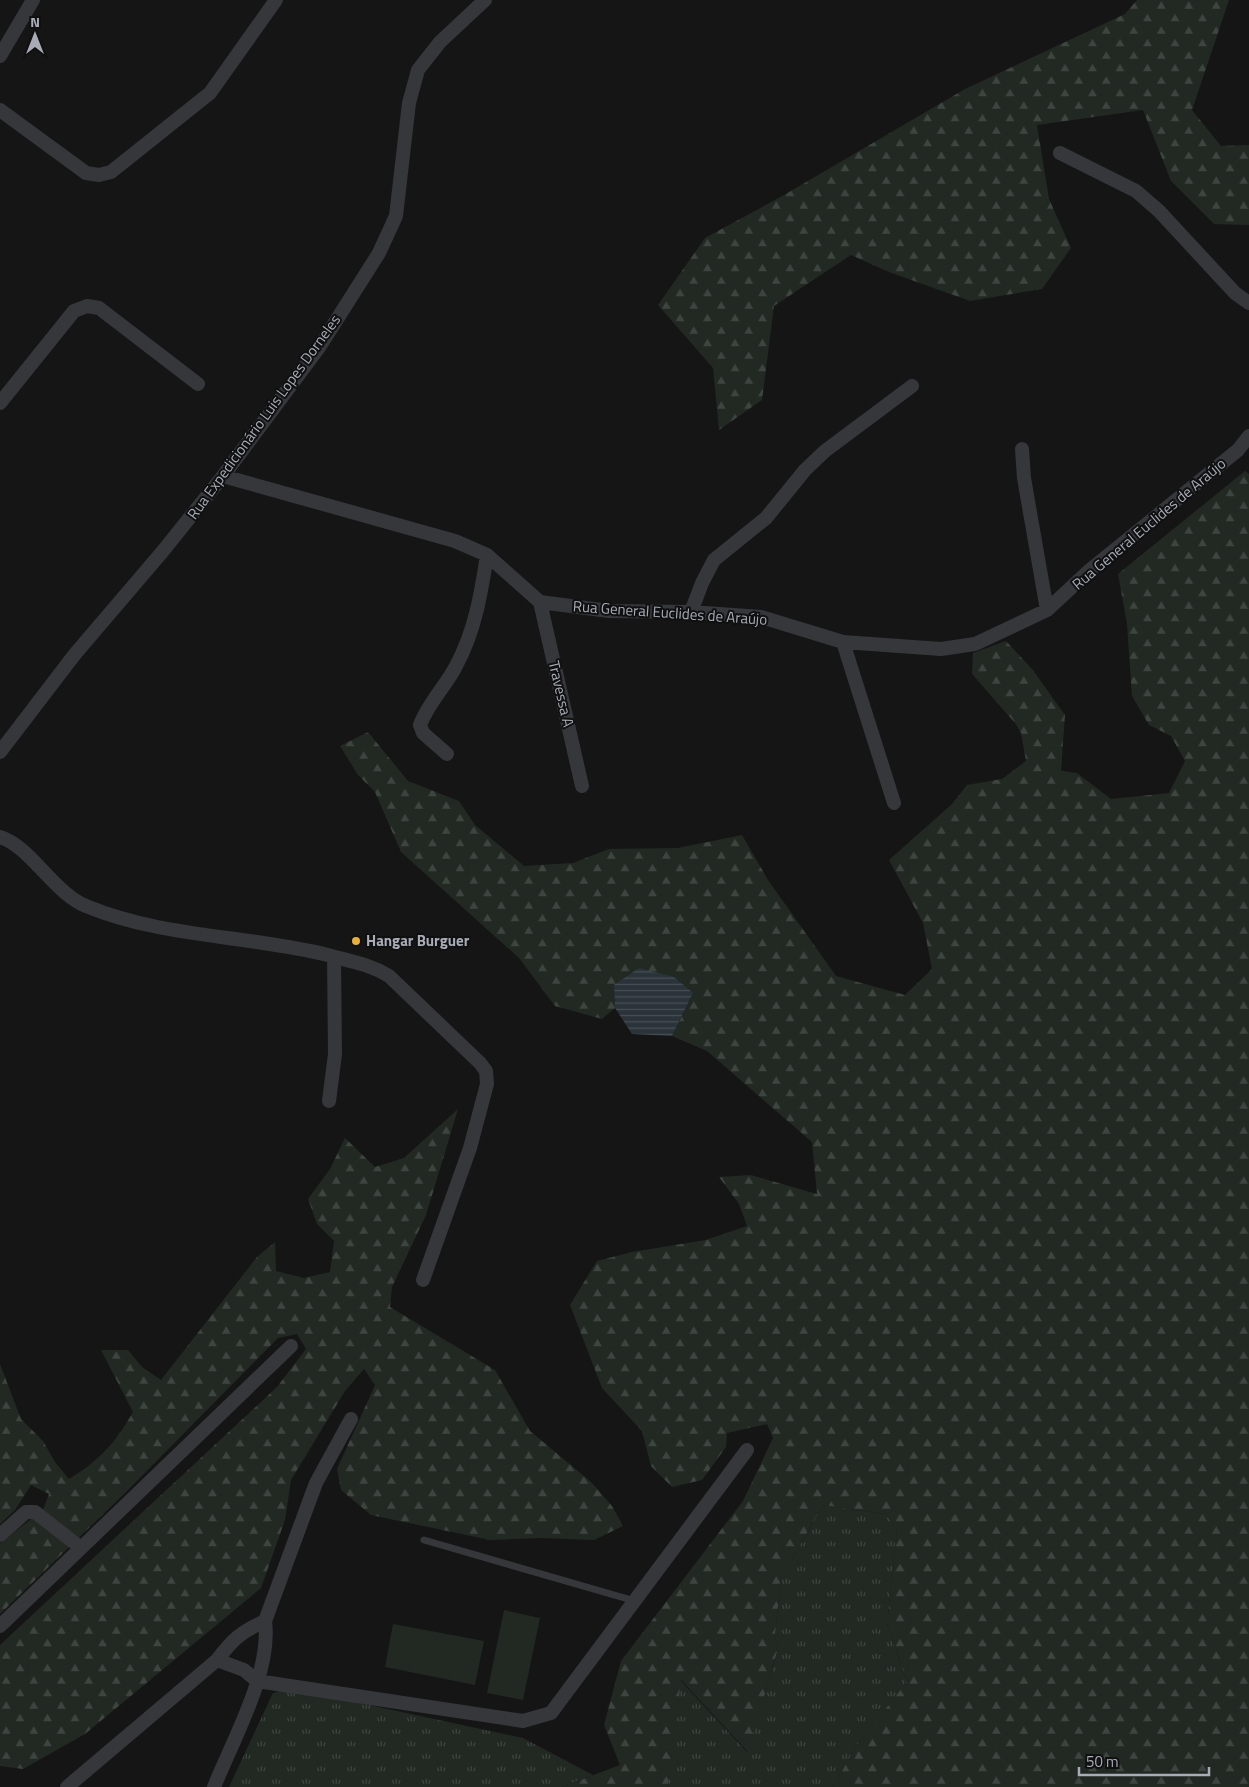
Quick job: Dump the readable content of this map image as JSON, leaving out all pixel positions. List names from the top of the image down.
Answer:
{
  "streets": {
    "street": ["Rua Expedicionário Luis Lopes Dorneles", "Rua General Euclides de Araújo", "Travessa A"]
  },
  "crossings": [
    ["Rua General Euclides de Araújo", "Travessa A"]
  ],
  "places": ["Hangar Burguer"],
  "scale_bar": "50 m",
  "north": "top"
}
